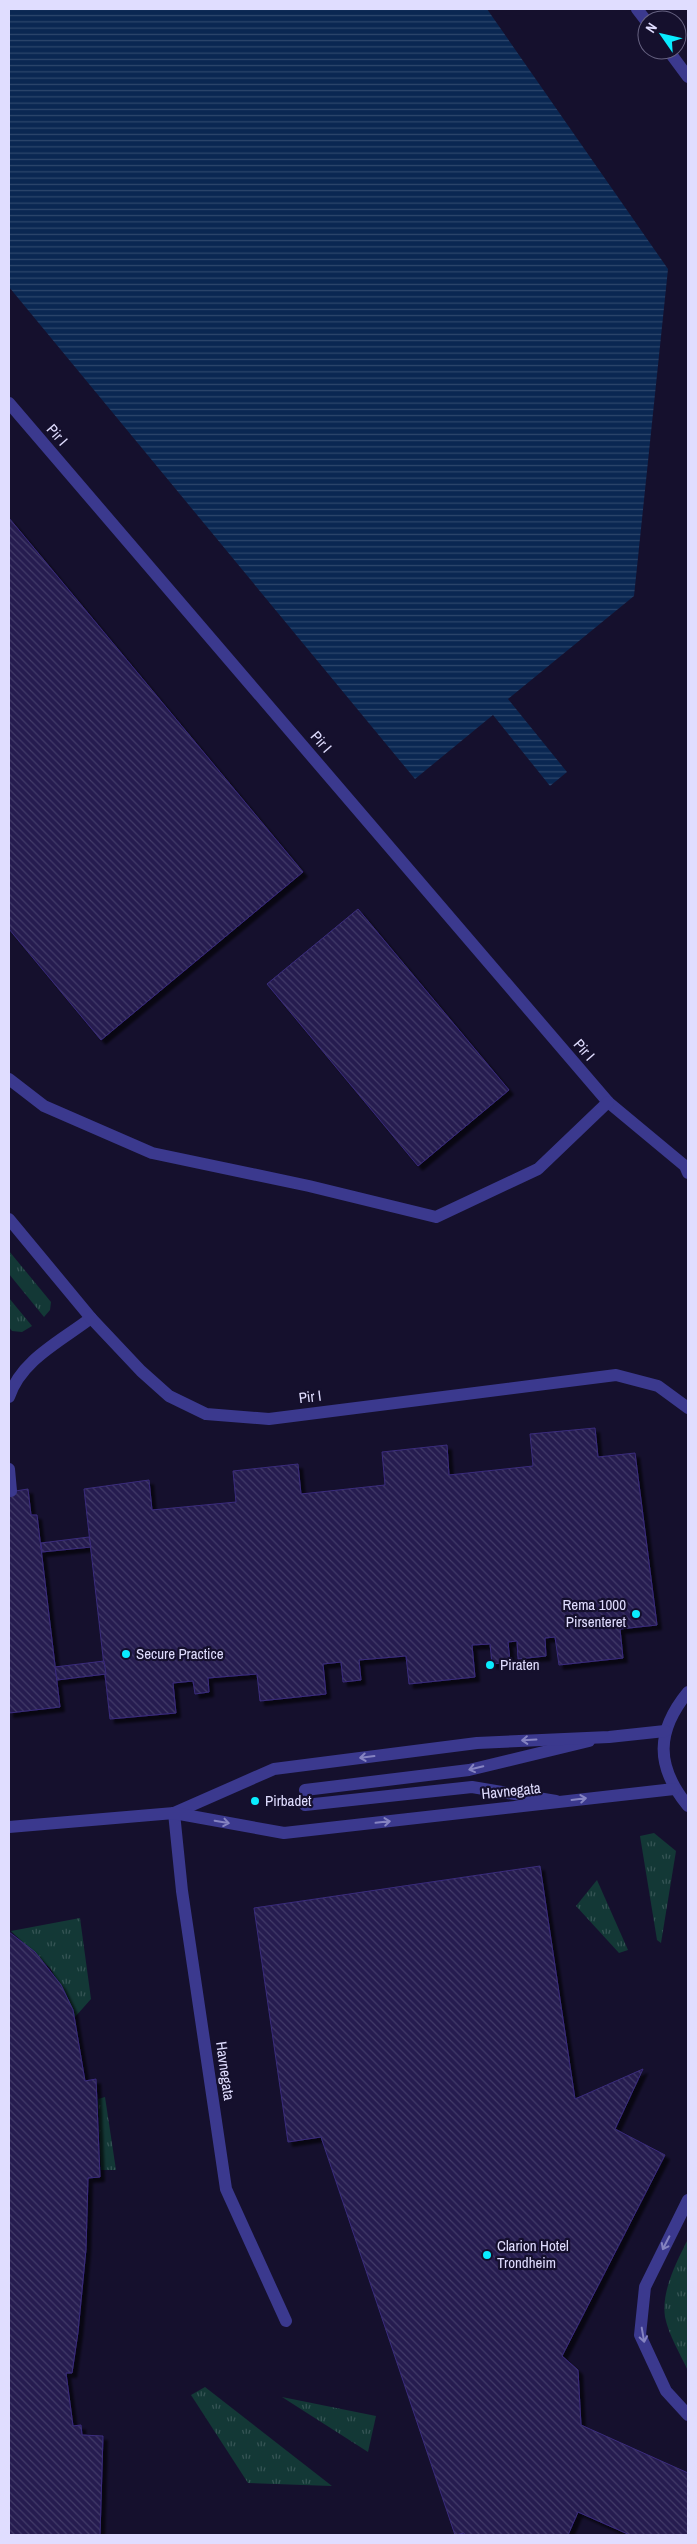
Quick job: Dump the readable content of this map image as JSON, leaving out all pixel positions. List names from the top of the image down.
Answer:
{
  "streets": {
    "street": ["Pir I", "Havnegata"]
  },
  "places": [
    "Rema 1000 Pirsenteret",
    "Secure Practice",
    "Piraten",
    "Pirbadet",
    "Clarion Hotel Trondheim"
  ],
  "north": "top left"
}
